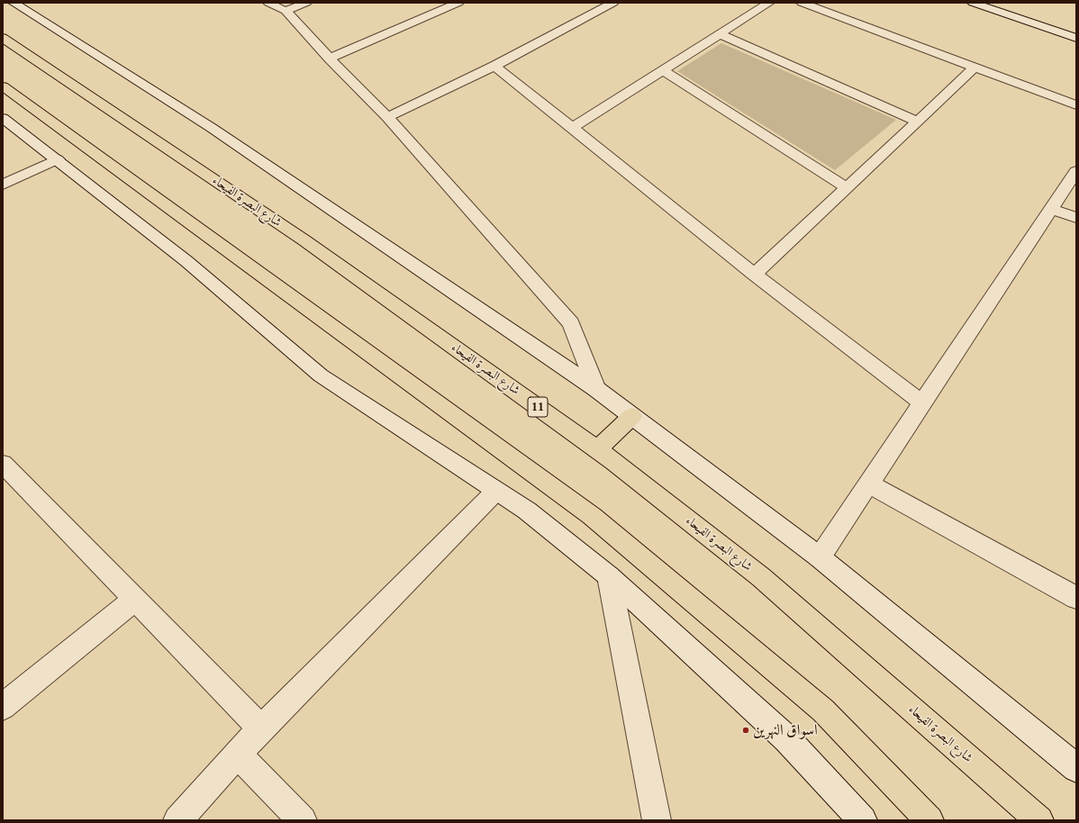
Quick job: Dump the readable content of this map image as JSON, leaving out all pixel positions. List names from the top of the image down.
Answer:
{
  "streets": {
    "highway": ["شارع البصرة الفيحاء", "11"]
  },
  "places": ["اسواق النهرين"]
}
